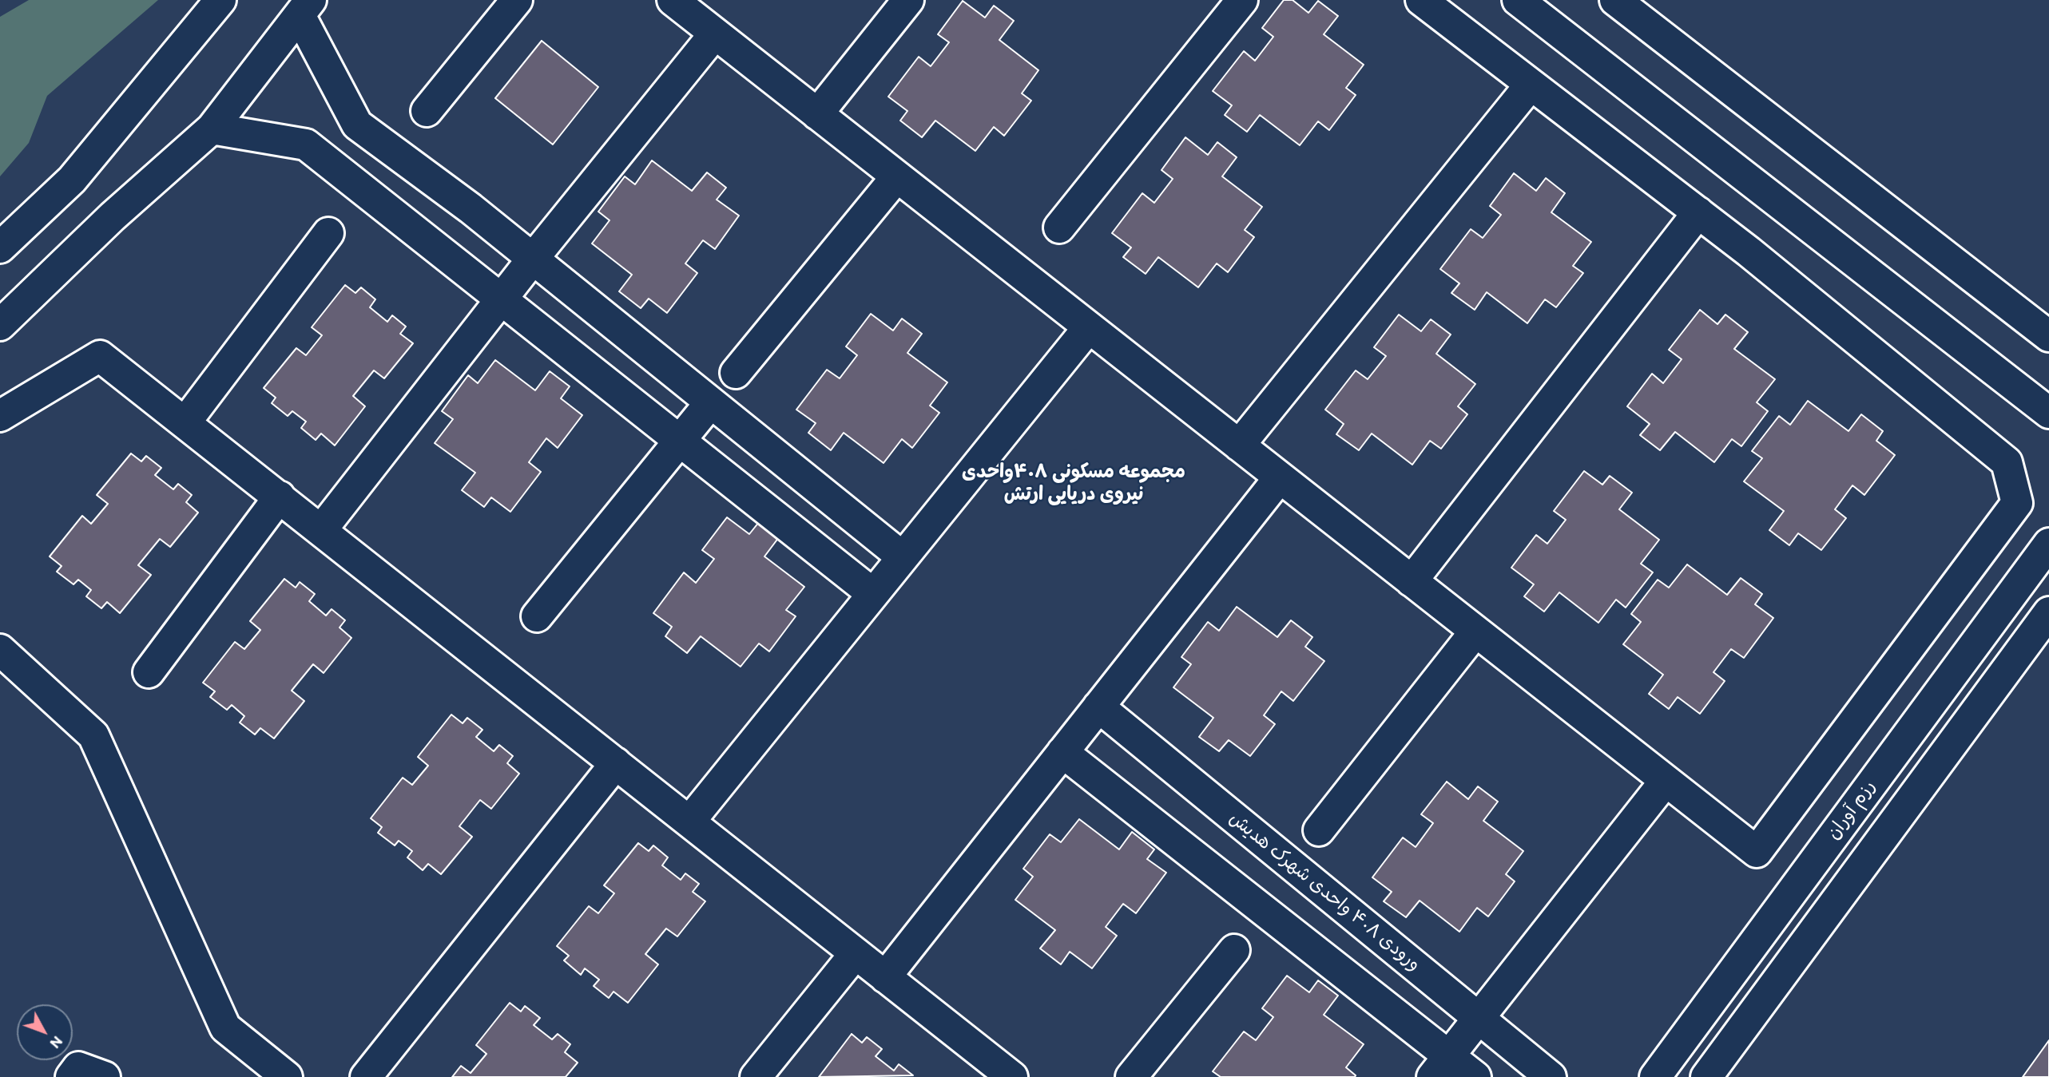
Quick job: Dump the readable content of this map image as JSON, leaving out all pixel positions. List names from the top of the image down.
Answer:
{
  "streets": {
    "street": ["رزم آوران", "ورودی ۴۰۸ واحدی شهرک هدیش"]
  },
  "districts": ["مجموعه مسکونی ۴۰۸واحدی نیروی دریایی ارتش"],
  "north": "bottom right"
}
